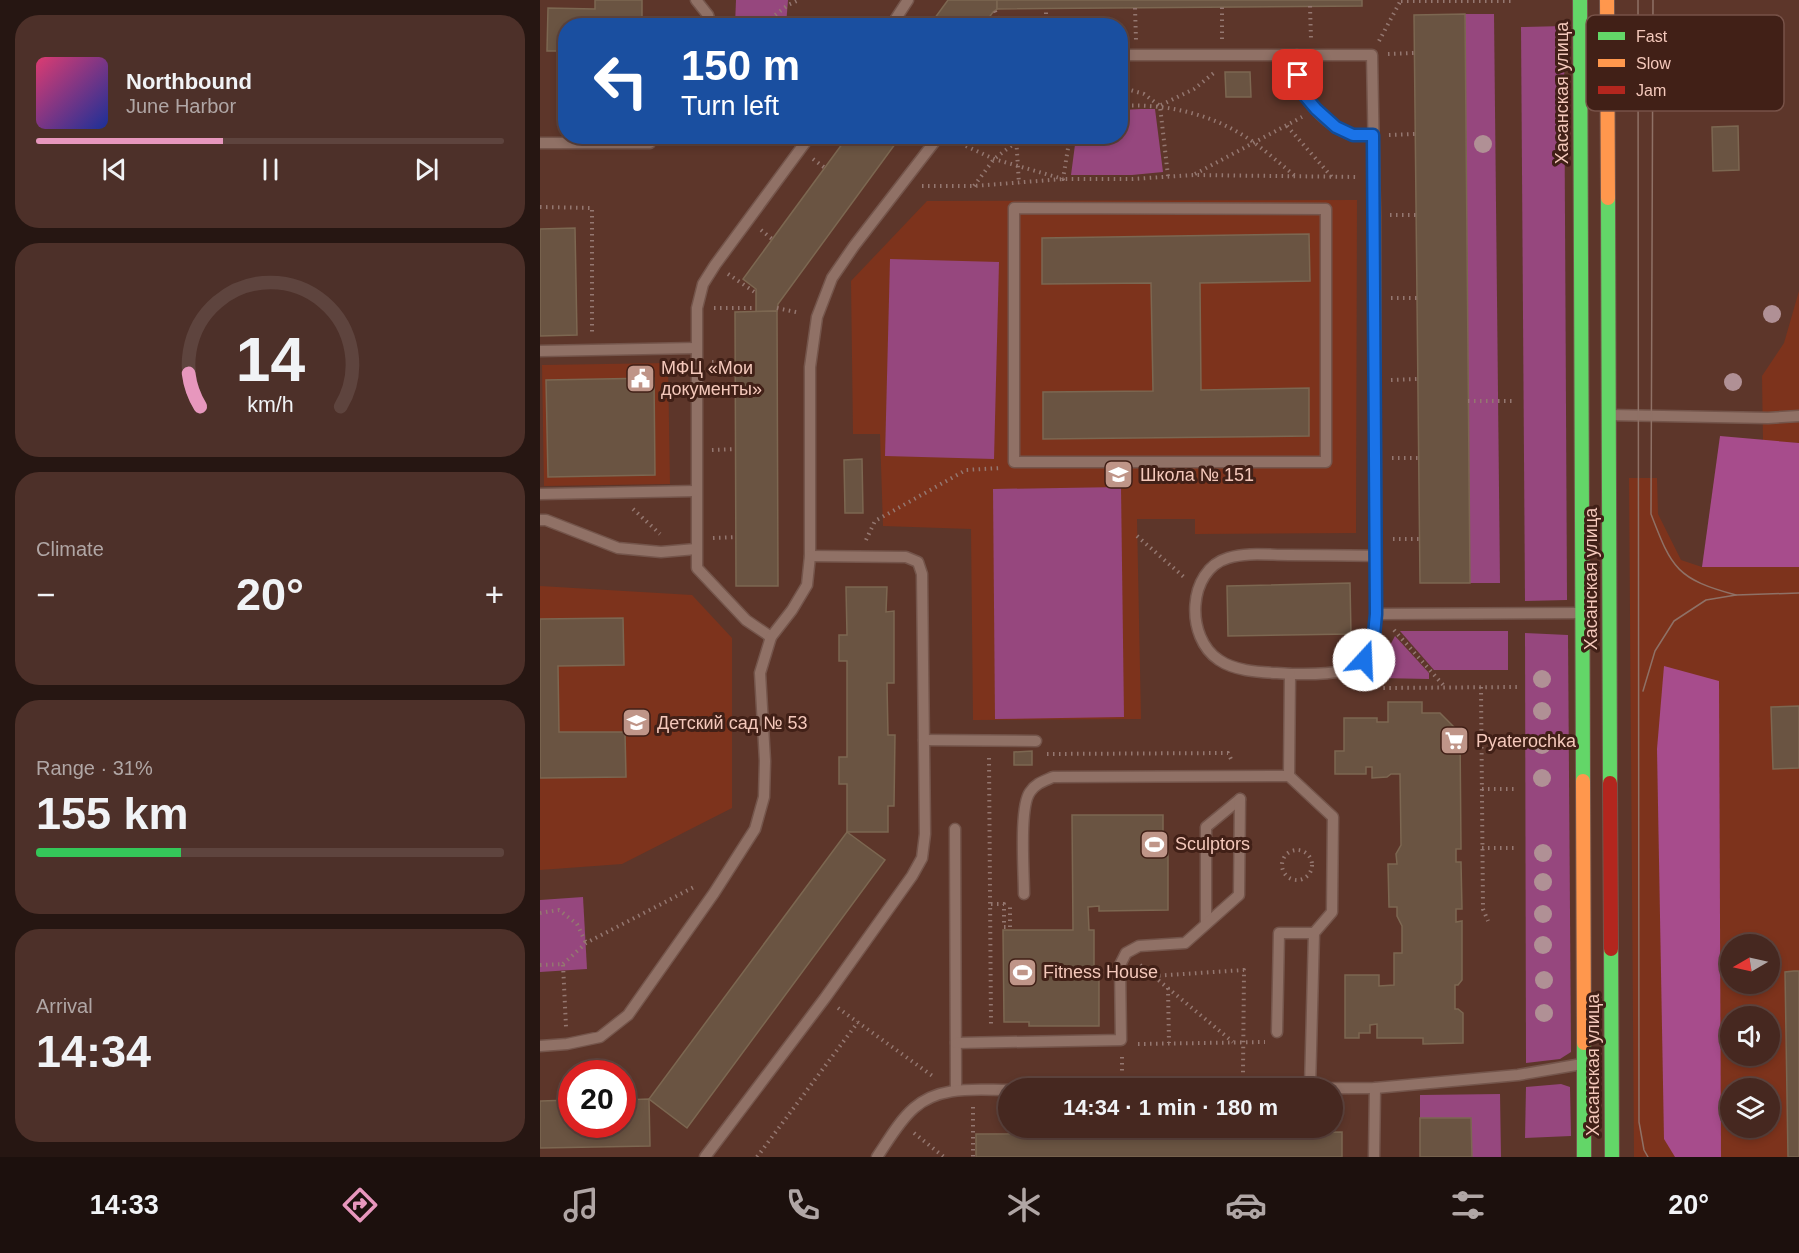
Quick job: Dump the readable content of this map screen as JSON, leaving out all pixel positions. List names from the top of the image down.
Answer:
{
  "streets": {
    "street": ["Хасанская улица"]
  },
  "places": {
    "public building": ["МФЦ «Мои документы»"],
    "school or university": ["Школа № 151", "Детский сад № 53"],
    "supermarket": ["Pyaterochka"],
    "sports": ["Sculptors", "Fitness House"]
  },
  "legend": ["Fast", "Slow", "Jam"],
  "north": "left",
  "page": {
    "turn": ["150 m", "Turn left"],
    "song": ["Northbound", "June Harbor"],
    "tile": [
      "Climate",
      ["Range · 31%", "155 km"],
      ["Arrival", "14:34"]
    ],
    "heat": ["−", "20°", "+"],
    "limit": "20",
    "trip": "14:34 · 1 min · 180 m",
    "tabs": ["14:33", "20°"],
    "gauge": ["14", "km/h"]
  }
}
